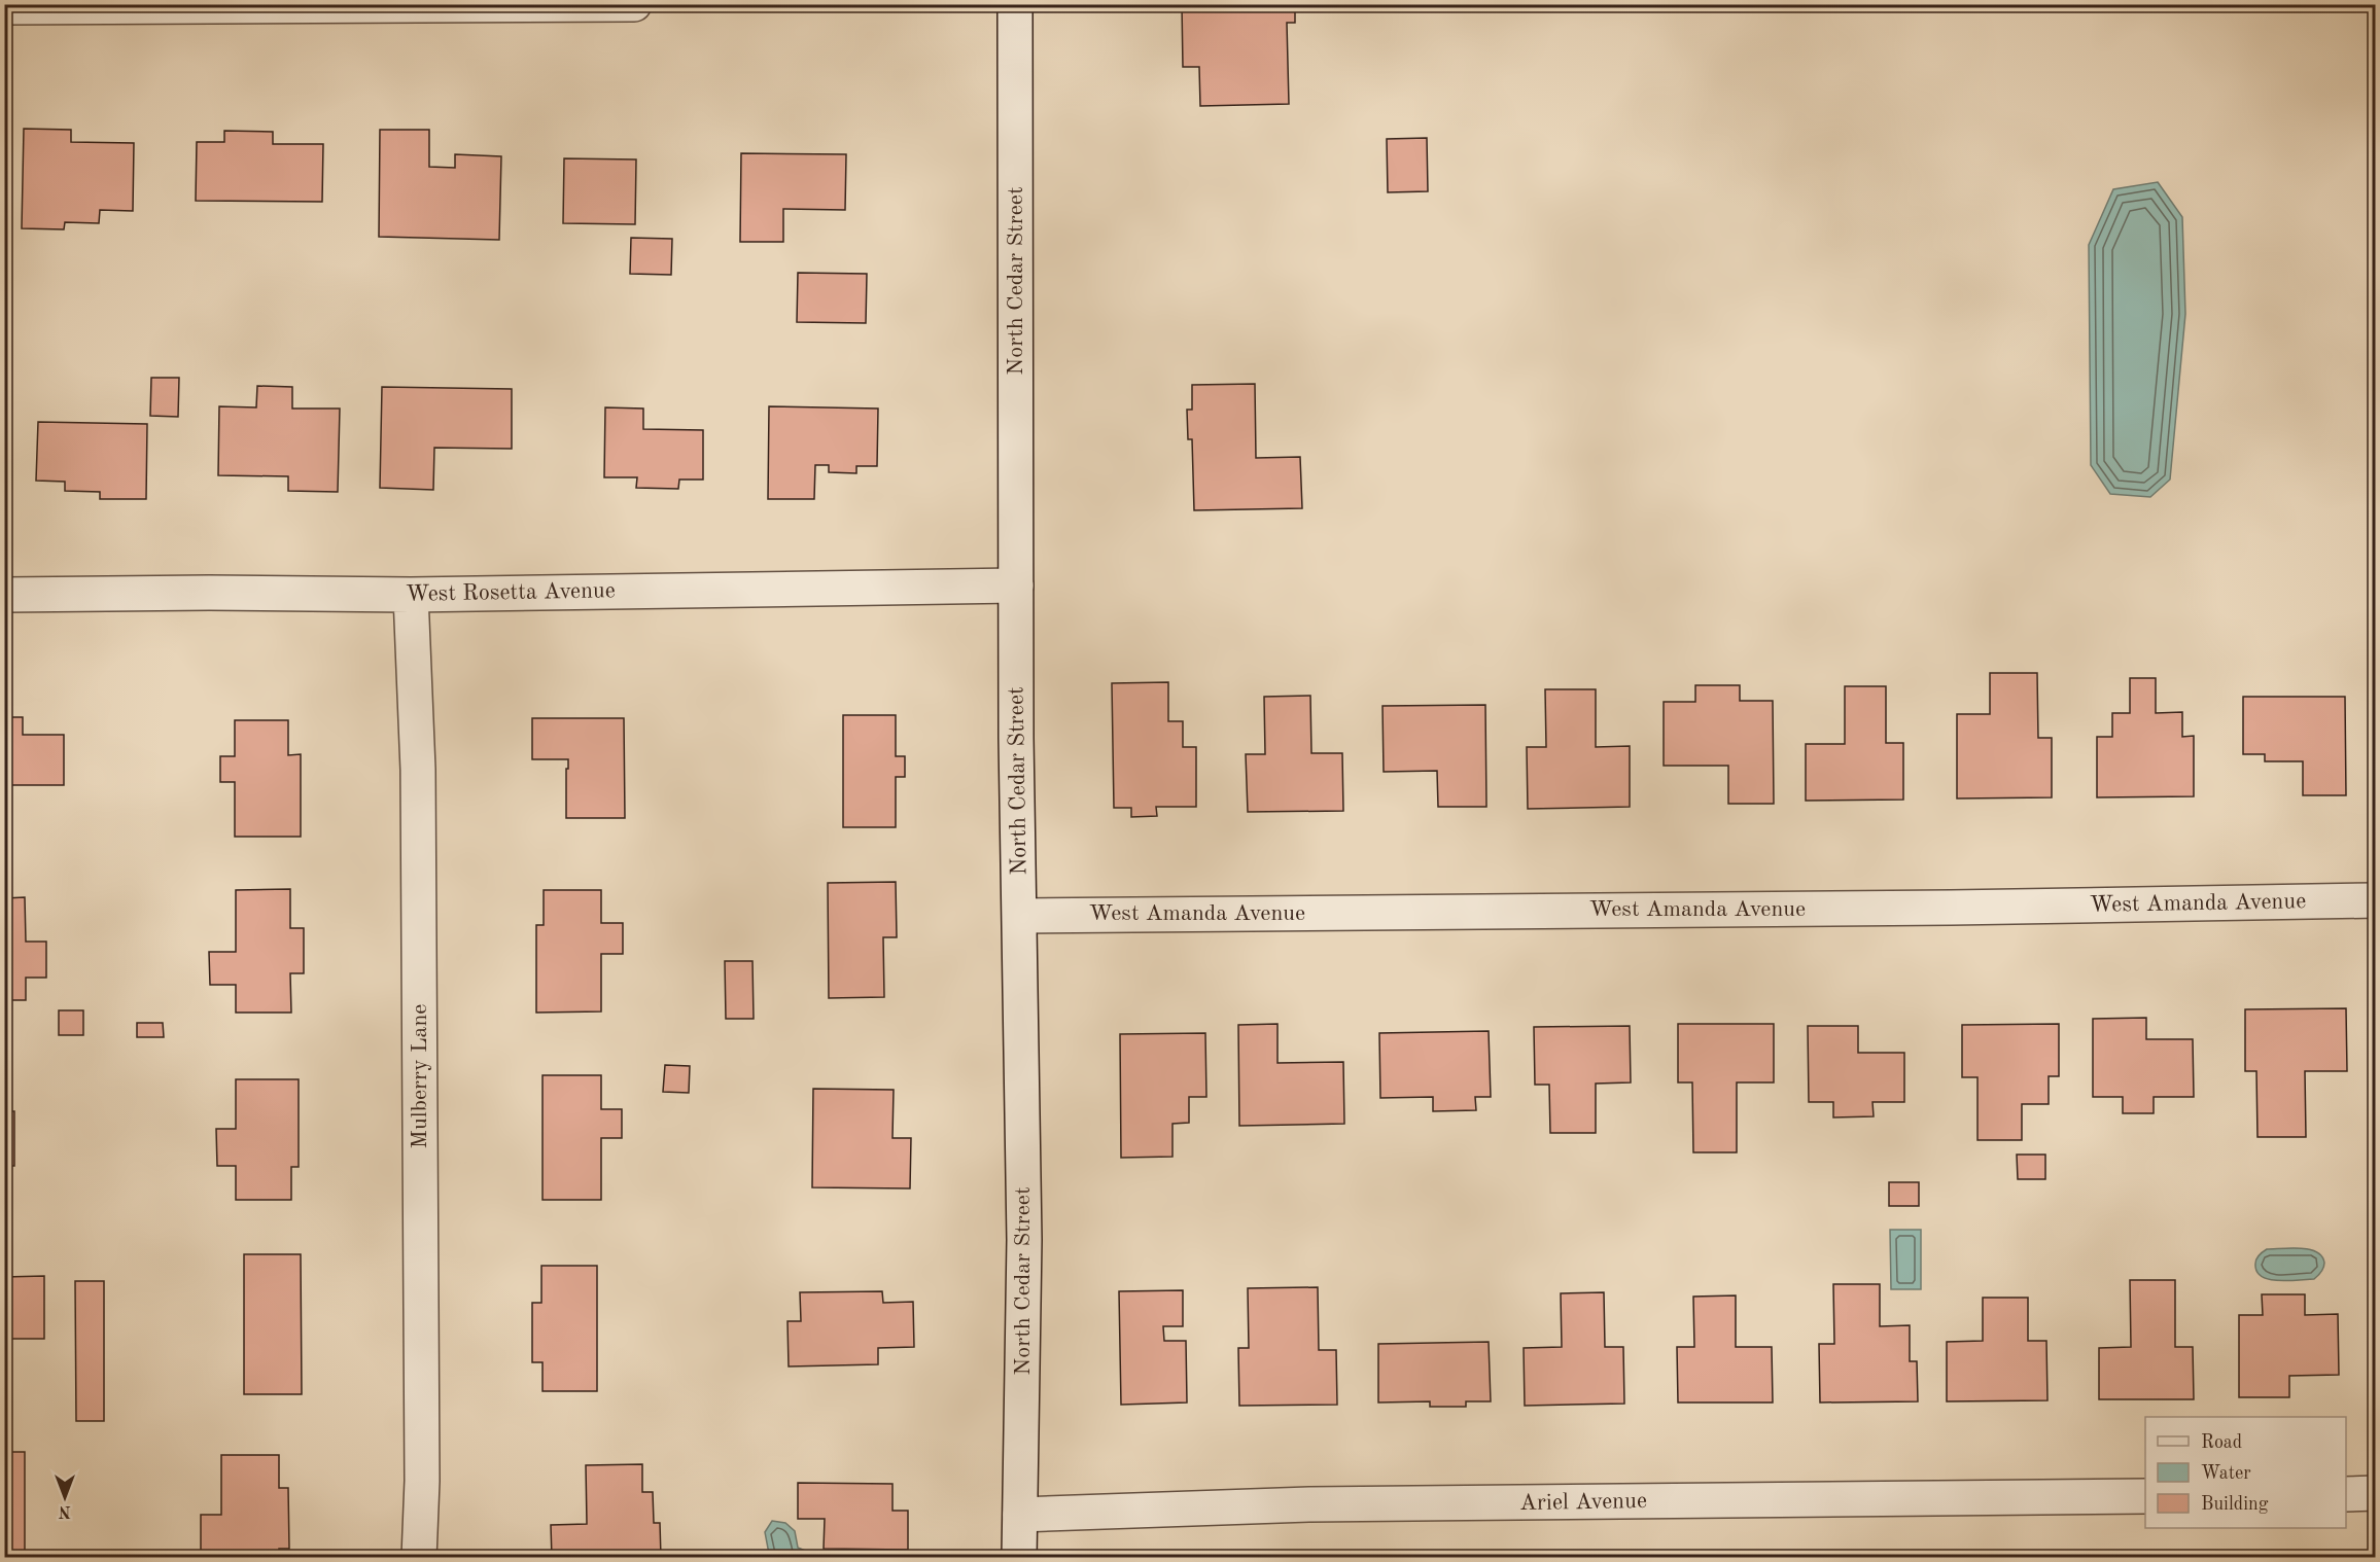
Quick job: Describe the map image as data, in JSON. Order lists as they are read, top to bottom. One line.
{"streets":{"street":["North Cedar Street","West Rosetta Avenue","West Amanda Avenue","Mulberry Lane","Ariel Avenue"]},"crossings":[["North Cedar Street","West Rosetta Avenue"],["North Cedar Street","West Amanda Avenue"],["North Cedar Street","Ariel Avenue"],["West Rosetta Avenue","Mulberry Lane"]],"legend":["Road","Water","Building"],"north":"bottom"}
